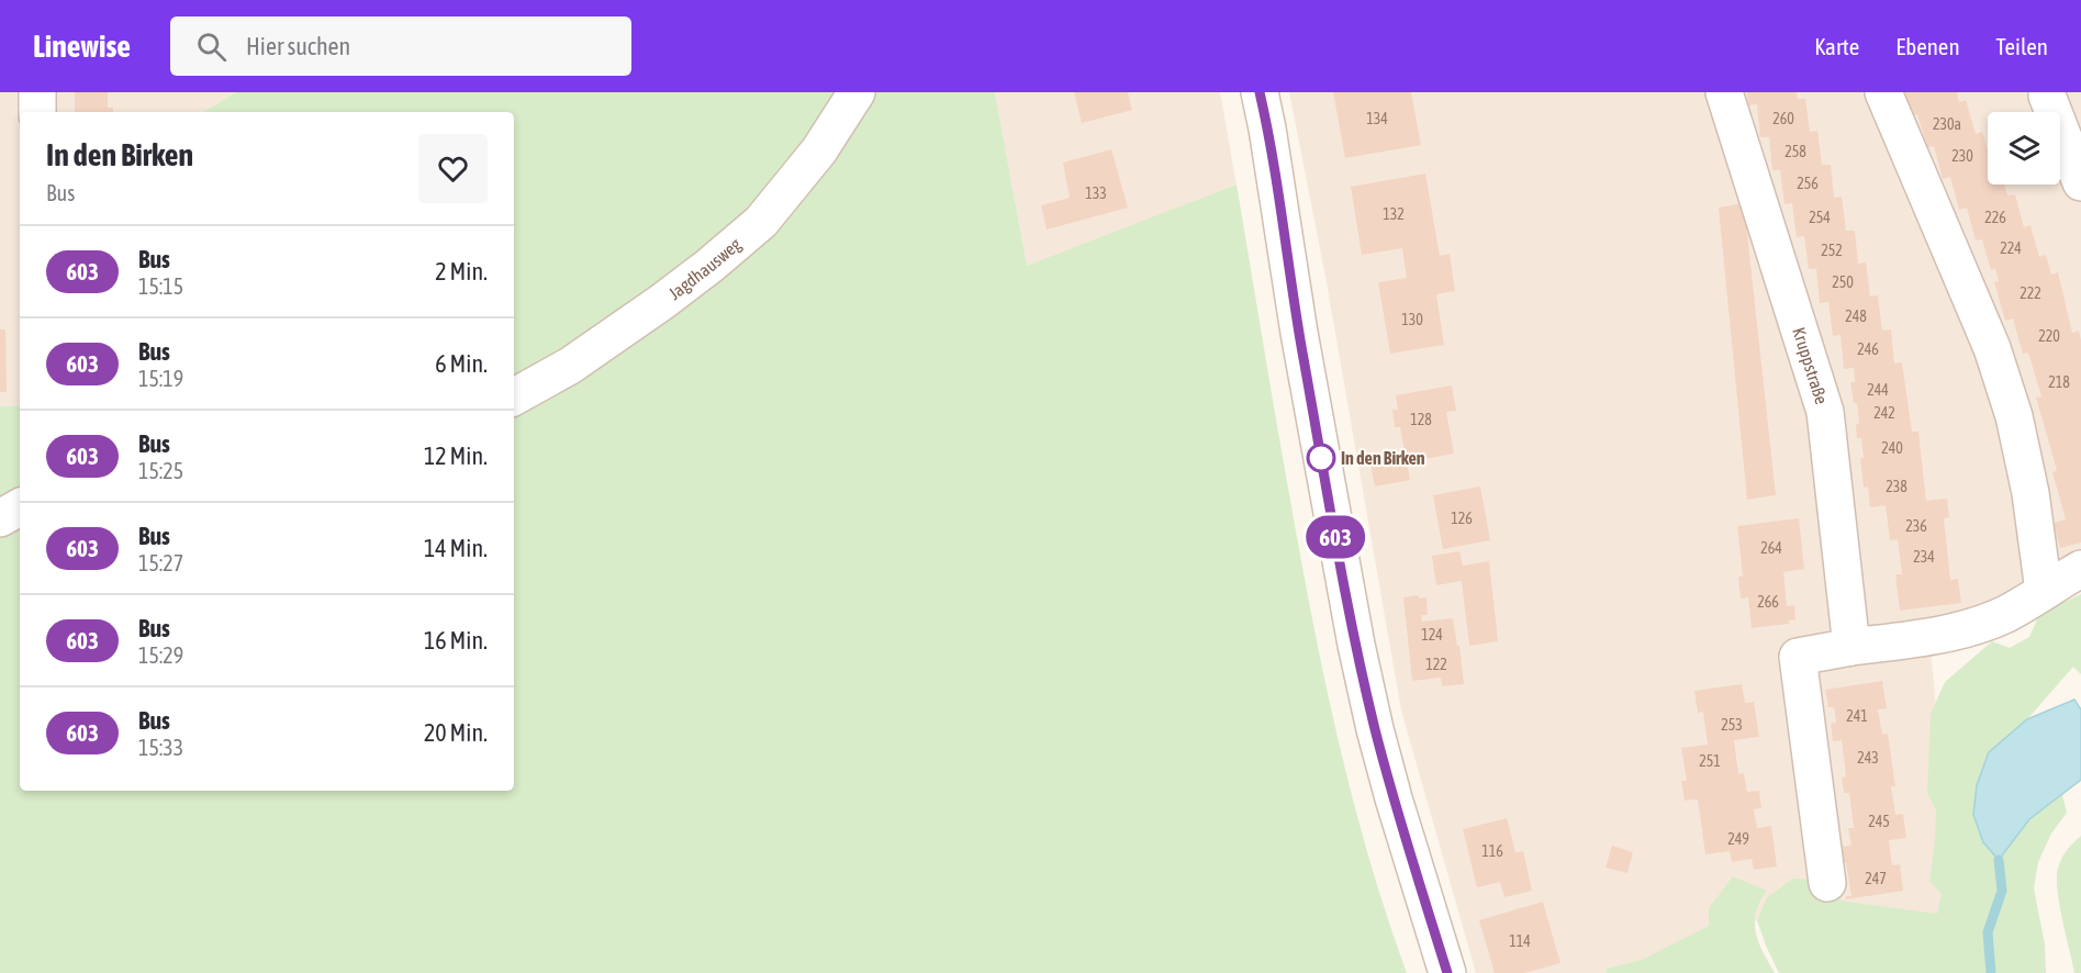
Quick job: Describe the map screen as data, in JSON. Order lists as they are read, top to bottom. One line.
{"streets":{"street":["Jagdhausweg","Kruppstraße"]},"places":["In den Birken"],"lines":["bus line 603"],"house_numbers":["134","260","230a","258","230","256","133","132","254","226","224","252","250","222","248","130","220","246","218","244","242","128","240","238","126","236","264","234","266","124","122","241","253","243","251","245","249","116","247","114"],"page":{"header":"Linewise","search":"Hier suchen","nav":["Karte","Ebenen","Teilen"],"on_map":"603","heading":["In den Birken","Bus"],"list":[{"mark":"603","name":"Bus","note":"15:15","value":"2 Min."},{"mark":"603","name":"Bus","note":"15:19","value":"6 Min."},{"mark":"603","name":"Bus","note":"15:25","value":"12 Min."},{"mark":"603","name":"Bus","note":"15:27","value":"14 Min."},{"mark":"603","name":"Bus","note":"15:29","value":"16 Min."},{"mark":"603","name":"Bus","note":"15:33","value":"20 Min."}]}}
